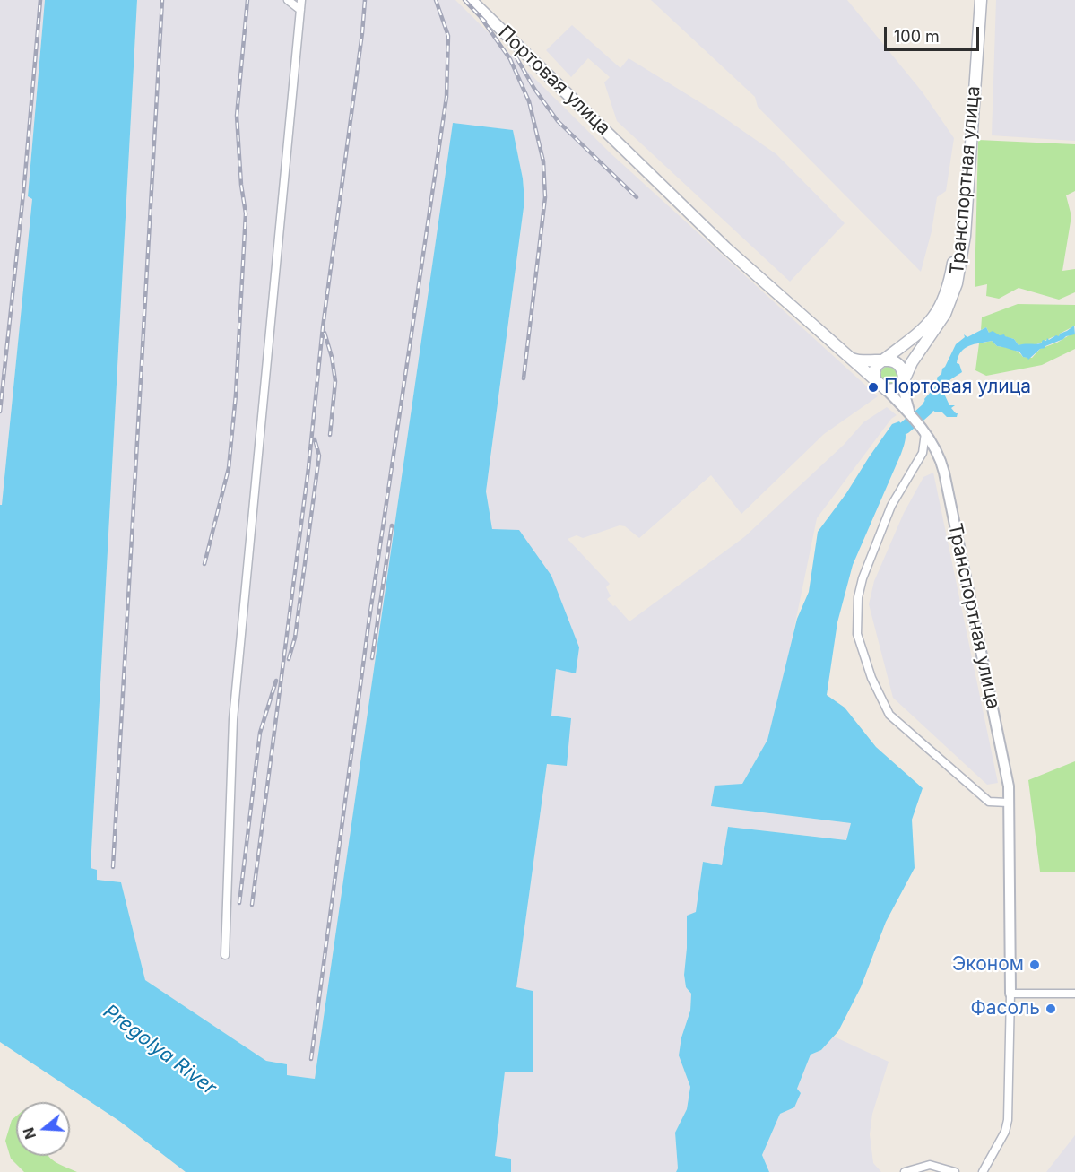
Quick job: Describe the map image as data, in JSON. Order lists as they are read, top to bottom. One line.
{"streets":{"main road":["Портовая улица","Транспортная улица"]},"crossings":[["Портовая улица","Транспортная улица"]],"water":["Pregolya River"],"places":["Портовая улица","Эконом","Фасоль"],"scale_bar":"100 m","north":"left"}
